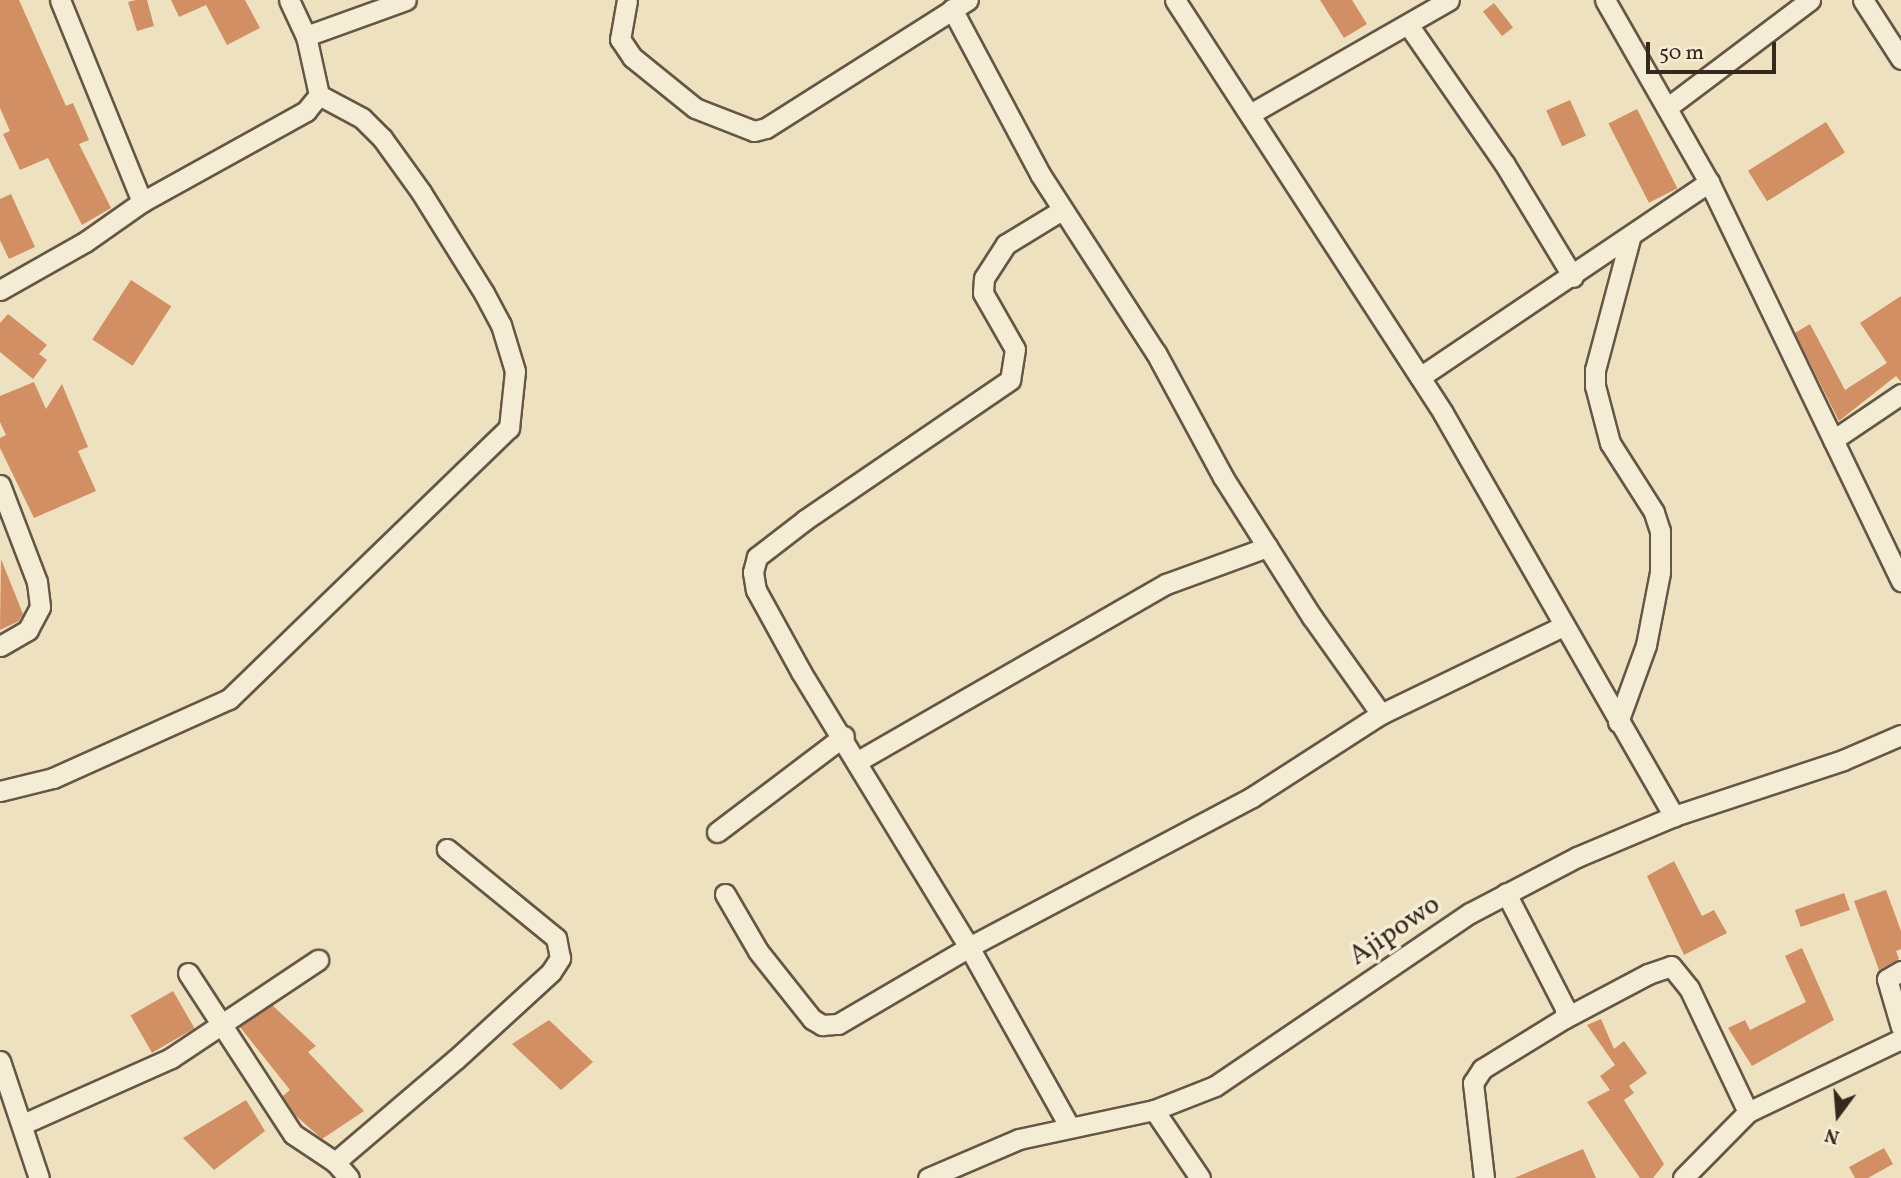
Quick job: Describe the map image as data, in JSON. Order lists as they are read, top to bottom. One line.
{"streets":{"street":["Ajipowo"]},"scale_bar":"50 m","north":"bottom"}
